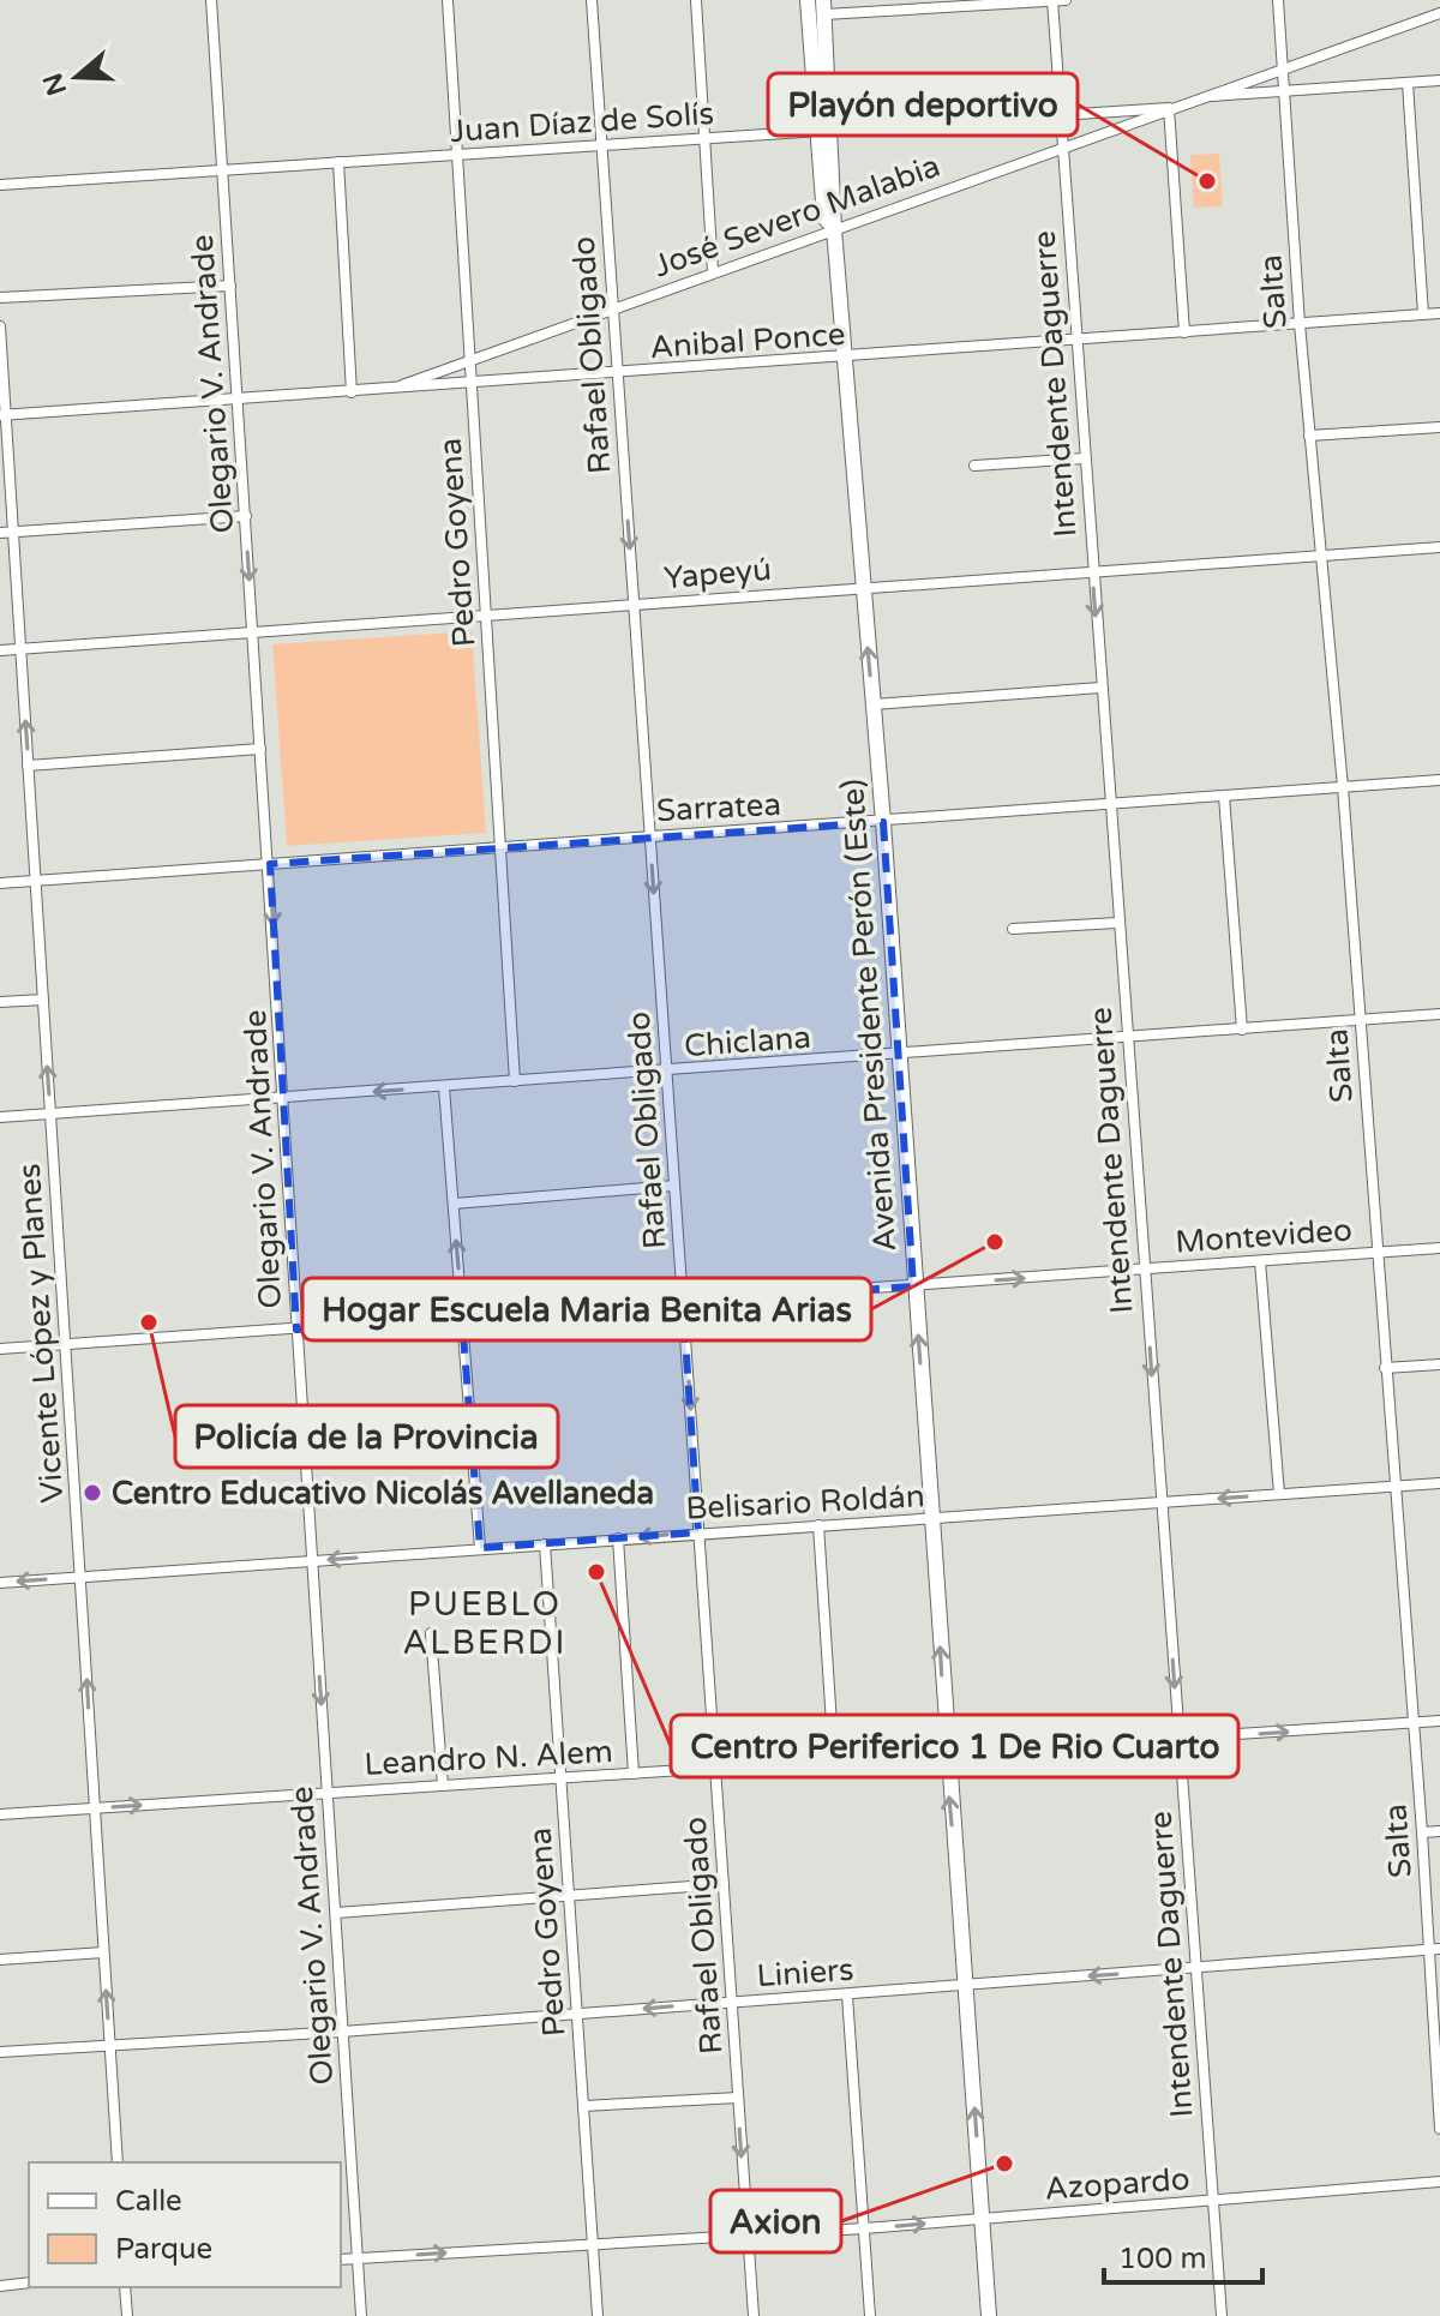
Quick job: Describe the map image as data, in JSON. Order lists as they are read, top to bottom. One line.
{"streets":{"main road":["Avenida Presidente Perón (Este)"],"street":["Juan Díaz de Solís","José Severo Malabia","Salta","Anibal Ponce","Rafael Obligado","Olegario V. Andrade","Intendente Daguerre","Pedro Goyena","Yapeyú","Sarratea","Chiclana","Montevideo","Vicente López y Planes","Belisario Roldán","Leandro N. Alem","Liniers","Azopardo"]},"crossings":[["Juan Díaz de Solís","José Severo Malabia"],["Juan Díaz de Solís","Rafael Obligado"],["Juan Díaz de Solís","Olegario V. Andrade"],["Juan Díaz de Solís","Intendente Daguerre"],["Juan Díaz de Solís","Pedro Goyena"],["Juan Díaz de Solís","Avenida Presidente Perón (Este)"],["José Severo Malabia","Salta"],["José Severo Malabia","Anibal Ponce"],["José Severo Malabia","Rafael Obligado"],["José Severo Malabia","Intendente Daguerre"],["José Severo Malabia","Pedro Goyena"],["José Severo Malabia","Avenida Presidente Perón (Este)"],["Salta","Anibal Ponce"],["Salta","Yapeyú"],["Salta","Sarratea"],["Salta","Chiclana"],["Salta","Montevideo"],["Salta","Belisario Roldán"],["Salta","Leandro N. Alem"],["Salta","Liniers"],["Anibal Ponce","Rafael Obligado"],["Anibal Ponce","Olegario V. Andrade"],["Anibal Ponce","Intendente Daguerre"],["Anibal Ponce","Pedro Goyena"],["Anibal Ponce","Avenida Presidente Perón (Este)"],["Anibal Ponce","Vicente López y Planes"],["Rafael Obligado","Yapeyú"],["Rafael Obligado","Sarratea"],["Rafael Obligado","Chiclana"],["Rafael Obligado","Montevideo"],["Rafael Obligado","Belisario Roldán"],["Rafael Obligado","Leandro N. Alem"],["Rafael Obligado","Liniers"],["Rafael Obligado","Azopardo"],["Olegario V. Andrade","Yapeyú"],["Olegario V. Andrade","Sarratea"],["Olegario V. Andrade","Chiclana"],["Olegario V. Andrade","Montevideo"],["Olegario V. Andrade","Belisario Roldán"],["Olegario V. Andrade","Leandro N. Alem"],["Olegario V. Andrade","Liniers"],["Olegario V. Andrade","Azopardo"],["Intendente Daguerre","Yapeyú"],["Intendente Daguerre","Sarratea"],["Intendente Daguerre","Chiclana"],["Intendente Daguerre","Montevideo"],["Intendente Daguerre","Belisario Roldán"],["Intendente Daguerre","Leandro N. Alem"],["Intendente Daguerre","Liniers"],["Intendente Daguerre","Azopardo"],["Pedro Goyena","Yapeyú"],["Pedro Goyena","Sarratea"],["Pedro Goyena","Chiclana"],["Pedro Goyena","Belisario Roldán"],["Pedro Goyena","Leandro N. Alem"],["Pedro Goyena","Liniers"],["Pedro Goyena","Azopardo"],["Yapeyú","Avenida Presidente Perón (Este)"],["Yapeyú","Vicente López y Planes"],["Sarratea","Avenida Presidente Perón (Este)"],["Sarratea","Vicente López y Planes"],["Avenida Presidente Perón (Este)","Chiclana"],["Avenida Presidente Perón (Este)","Montevideo"],["Avenida Presidente Perón (Este)","Belisario Roldán"],["Avenida Presidente Perón (Este)","Leandro N. Alem"],["Avenida Presidente Perón (Este)","Liniers"],["Avenida Presidente Perón (Este)","Azopardo"],["Chiclana","Vicente López y Planes"],["Montevideo","Vicente López y Planes"],["Vicente López y Planes","Belisario Roldán"],["Vicente López y Planes","Leandro N. Alem"],["Vicente López y Planes","Liniers"]],"one_way":["Rafael Obligado","Avenida Presidente Perón (Este)"],"districts":["PUEBLO ALBERDI"],"places":["Playón deportivo","Hogar Escuela Maria Benita Arias","Policía de la Provincia","Centro Educativo Nicolás Avellaneda","Centro Periferico 1 De Rio Cuarto","Axion"],"legend":["Calle","Parque"],"scale_bar":"100 m","north":"left"}
